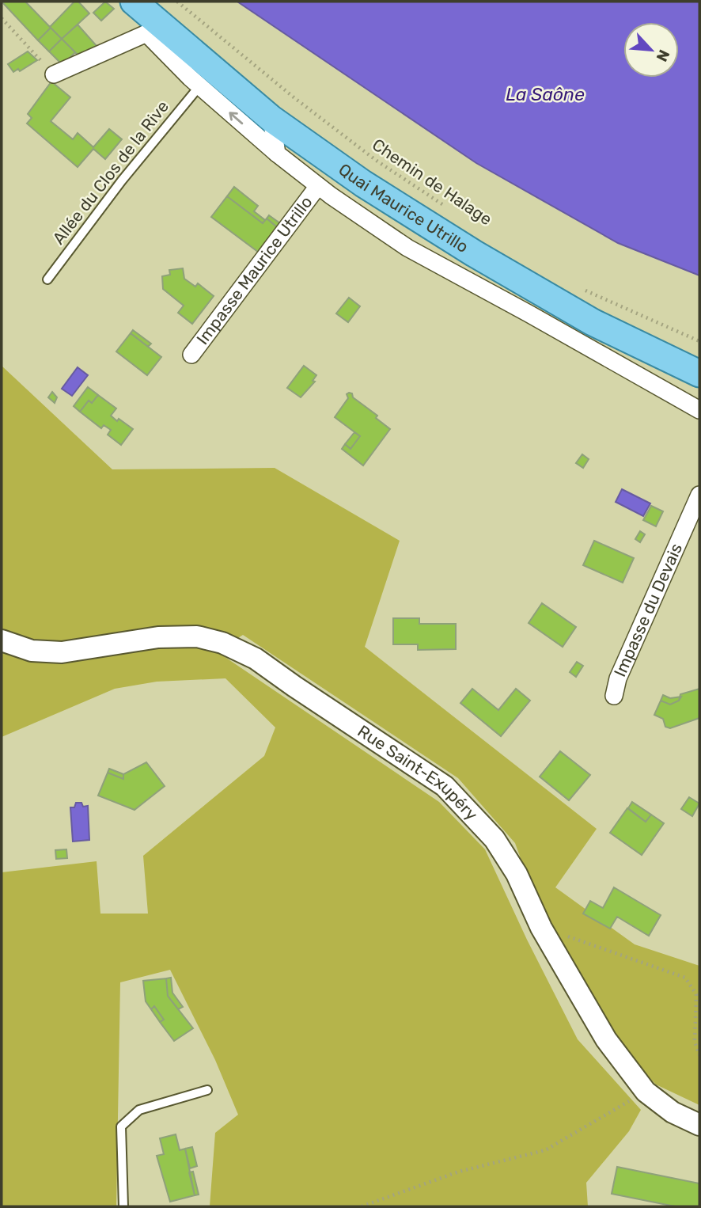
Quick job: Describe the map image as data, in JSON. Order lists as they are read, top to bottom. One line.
{"streets":{"main road":["Quai Maurice Utrillo"],"street":["Impasse Maurice Utrillo","Impasse du Devais","Rue Saint-Exupéry"],"lane":["Allée du Clos de la Rive"],"path":["Chemin de Halage"]},"water":["La Saône"],"north":"bottom right"}
